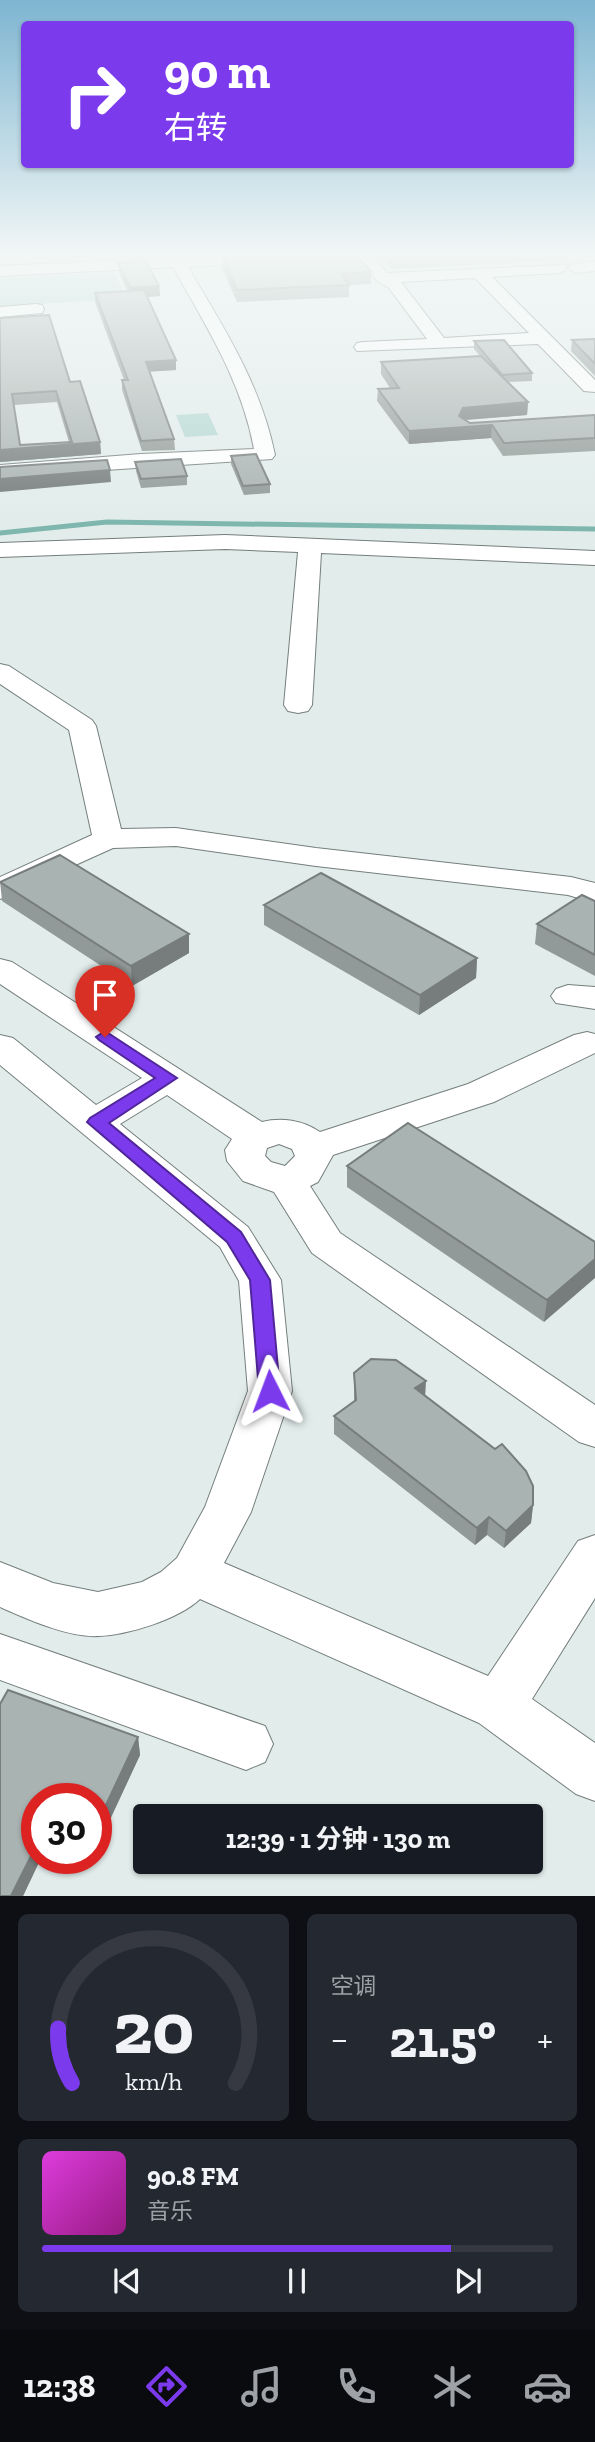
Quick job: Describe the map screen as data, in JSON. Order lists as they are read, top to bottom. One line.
{"page":{"turn":["90 m","右转"],"limit":"30","trip":"12:39 · 1 分钟 · 130 m","tile":"空调","heat":["−","21.5°","+"],"song":["90.8 FM","音乐"],"tabs":"12:38","gauge":["20","km/h"]}}
